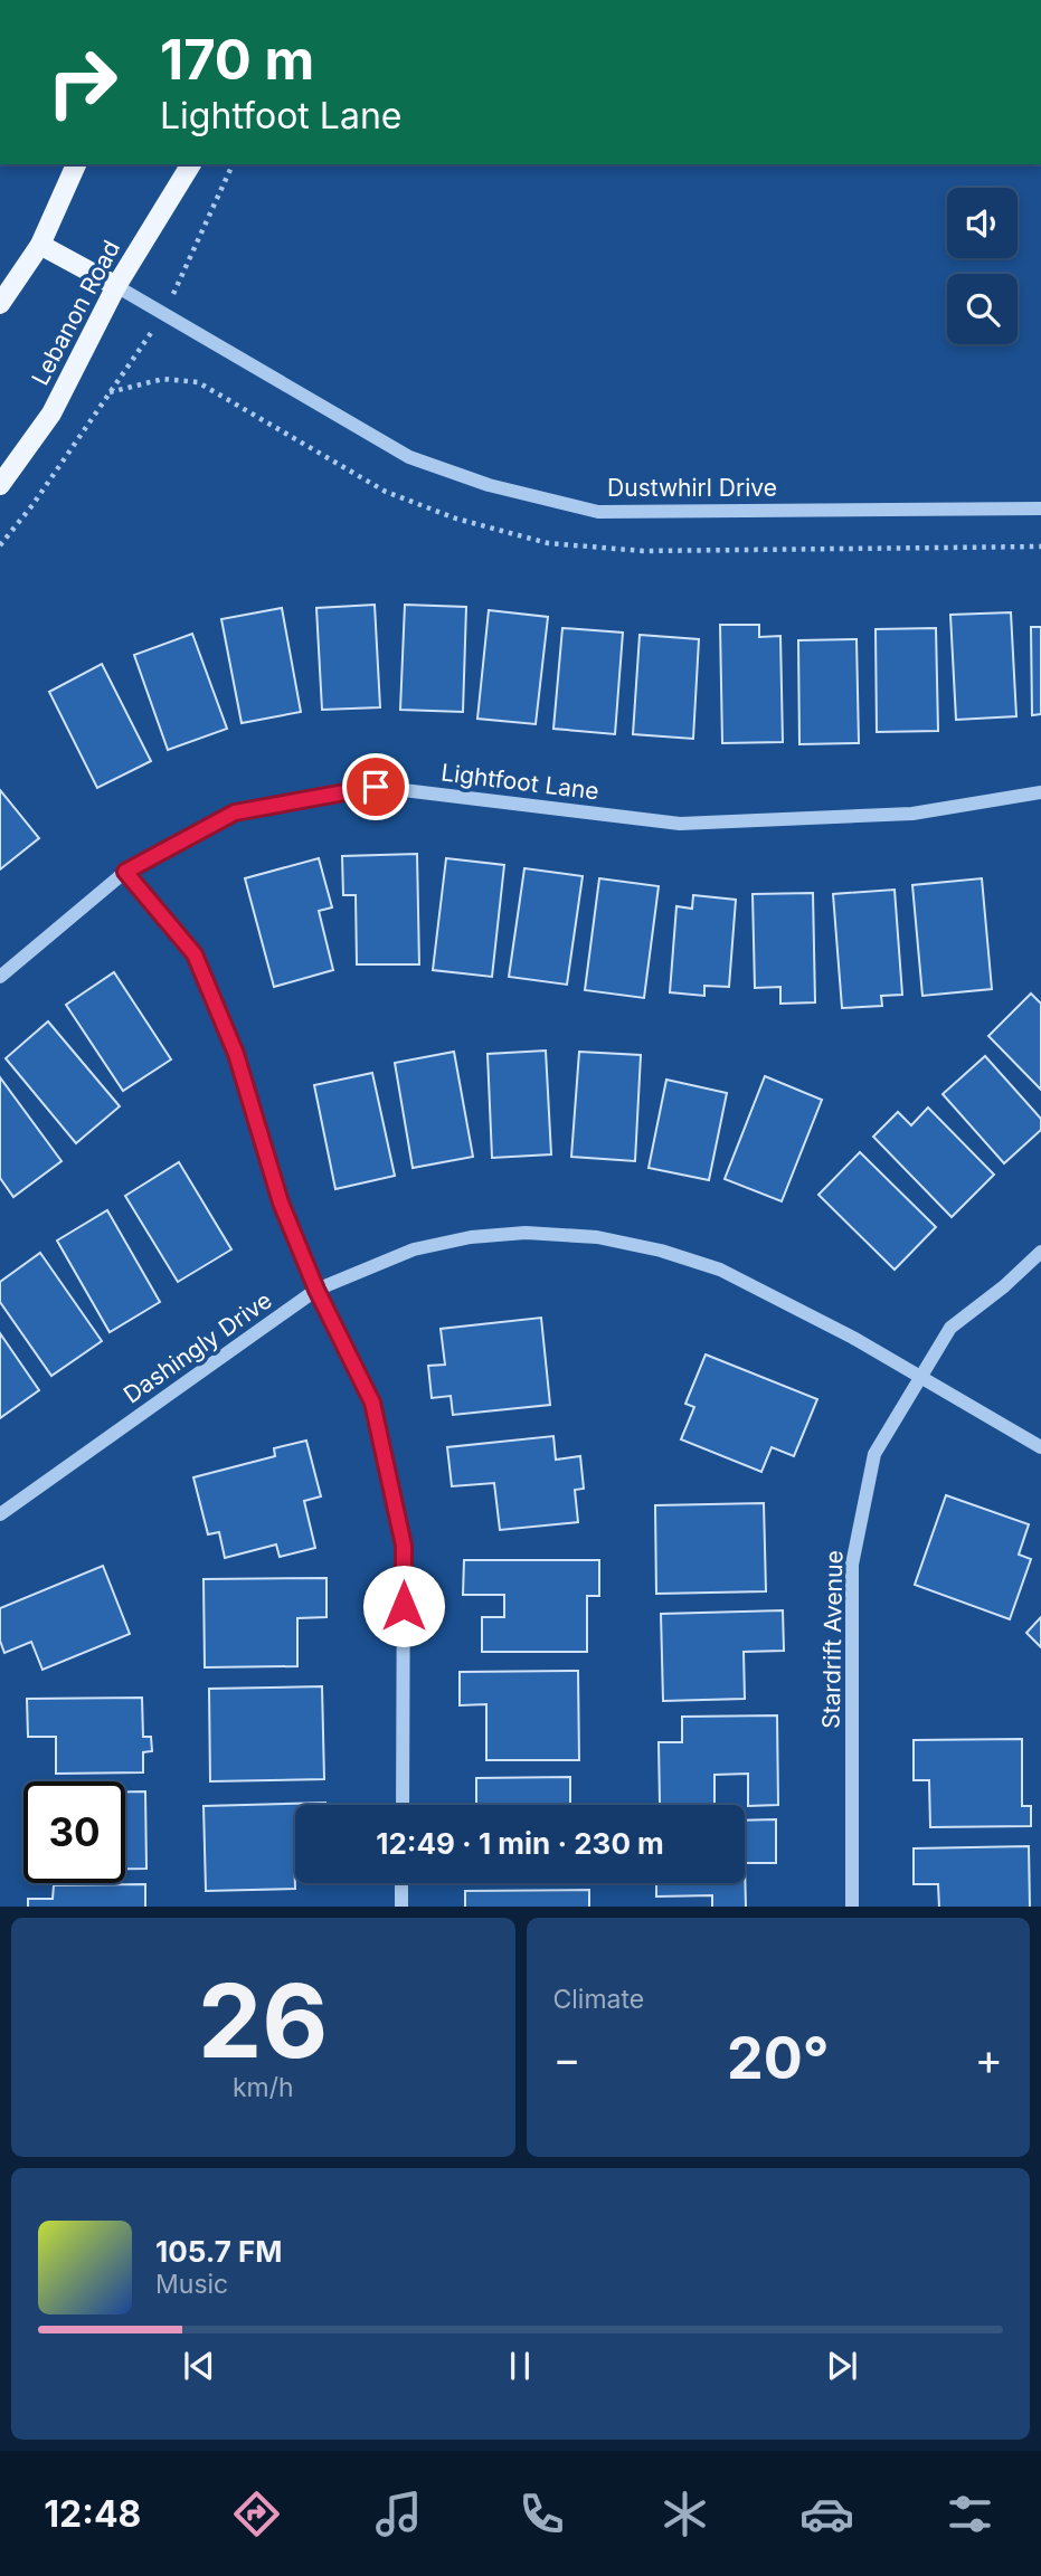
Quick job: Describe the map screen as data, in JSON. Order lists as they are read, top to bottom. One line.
{"streets":{"main road":["Lebanon Road"],"street":["Dustwhirl Drive","Lightfoot Lane","Dashingly Drive","Stardrift Avenue"]},"crossings":[["Lebanon Road","Dustwhirl Drive"],["Dashingly Drive","Stardrift Avenue"]],"page":{"turn":["170 m","Lightfoot Lane"],"limit":"30","trip":"12:49 · 1 min · 230 m","tile":[["26","km/h"],"Climate"],"heat":["−","20°","+"],"song":["105.7 FM","Music"],"tabs":"12:48"}}
